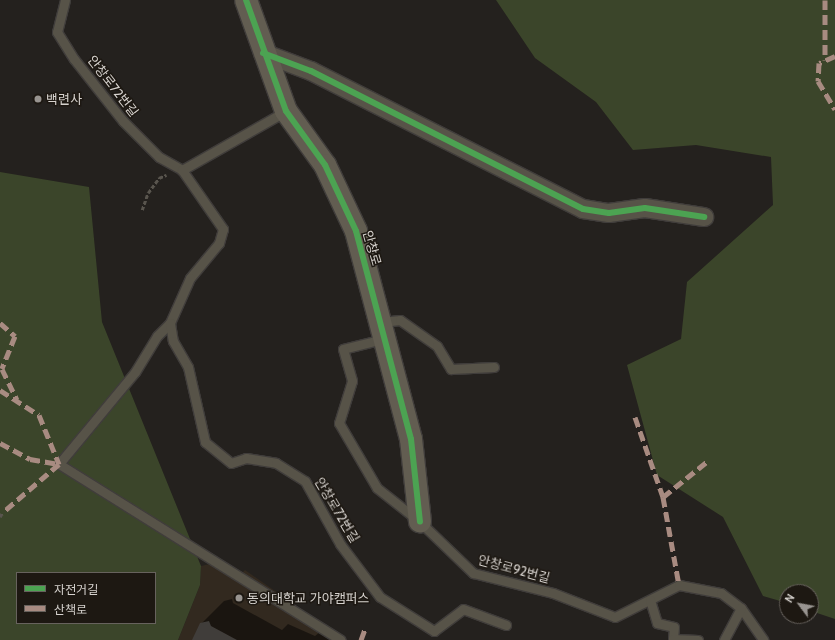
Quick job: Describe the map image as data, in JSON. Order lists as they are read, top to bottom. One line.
{"streets":{"street":["안창로"],"lane":["안창로72번길","안창로92번길"]},"crossings":[["안창로","안창로92번길"]],"places":["백련사","동의대학교 가야캠퍼스"],"legend":["자전거길","산책로"],"north":"top left"}
